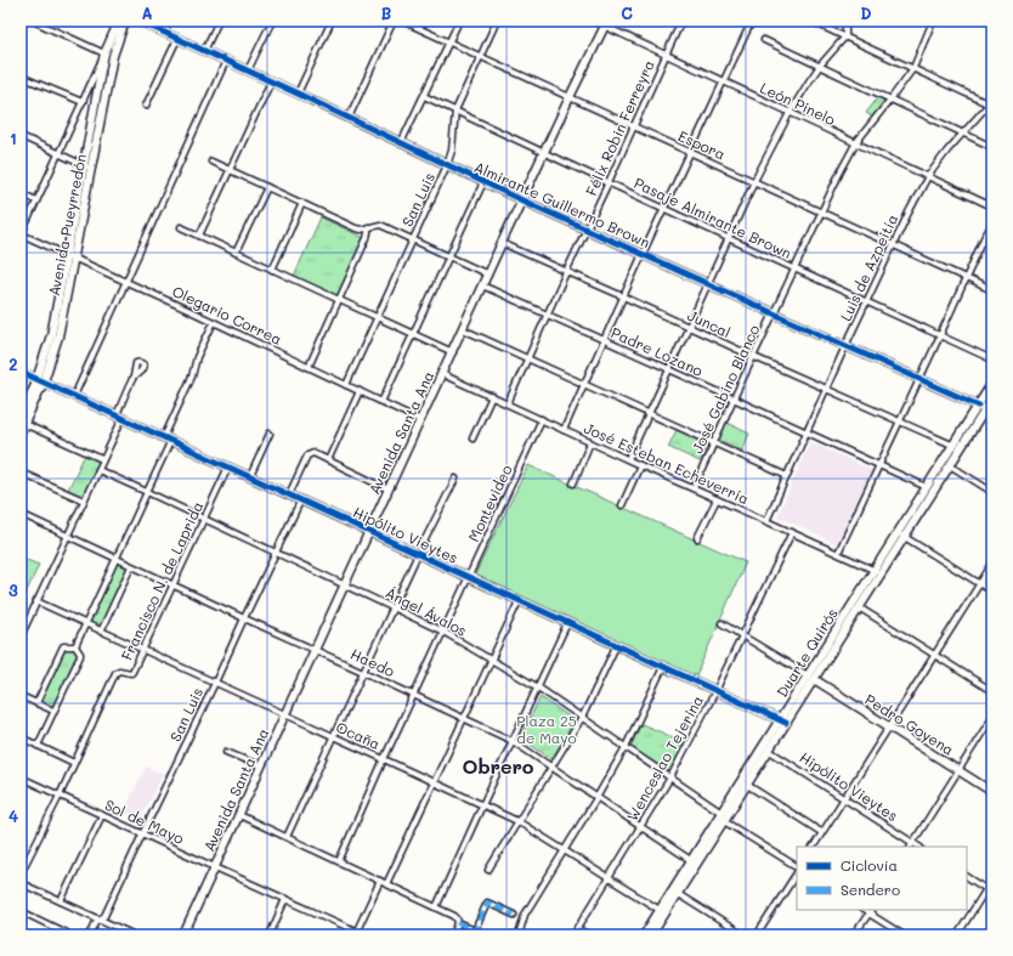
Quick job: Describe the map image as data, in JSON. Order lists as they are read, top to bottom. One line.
{"streets":{"main road":["Almirante Guillermo Brown","Avenida Pueyrredón","Avenida Santa Ana","Hipólito Vieytes","Duarte Quirós","Pedro Goyena"],"street":["León Pinelo","Félix Robin Ferreyra","Espora","San Luis","Pasaje Almirante Brown","Luis de Azpeitía","Olegario Correa","Juncal","Padre Lozano","José Gabino Blanco","José Esteban Echeverría","Montevideo","Francisco N. de Laprida","Ángel Ávalos","Haedo","Ocaña","Wenceslao Tejerina","Sol de Mayo"]},"crossings":[["León Pinelo","Félix Robin Ferreyra"],["León Pinelo","Luis de Azpeitía"],["León Pinelo","José Gabino Blanco"],["León Pinelo","Avenida Santa Ana"],["Félix Robin Ferreyra","Espora"],["Félix Robin Ferreyra","Almirante Guillermo Brown"],["Félix Robin Ferreyra","Pasaje Almirante Brown"],["Félix Robin Ferreyra","Juncal"],["Félix Robin Ferreyra","Padre Lozano"],["Félix Robin Ferreyra","José Esteban Echeverría"],["Espora","San Luis"],["Espora","Luis de Azpeitía"],["Espora","José Gabino Blanco"],["Espora","Avenida Santa Ana"],["San Luis","Almirante Guillermo Brown"],["San Luis","Pasaje Almirante Brown"],["San Luis","Olegario Correa"],["San Luis","Hipólito Vieytes"],["San Luis","Ángel Ávalos"],["San Luis","Haedo"],["San Luis","Ocaña"],["San Luis","Sol de Mayo"],["Almirante Guillermo Brown","Luis de Azpeitía"],["Almirante Guillermo Brown","José Gabino Blanco"],["Almirante Guillermo Brown","Avenida Santa Ana"],["Almirante Guillermo Brown","Duarte Quirós"],["Pasaje Almirante Brown","Luis de Azpeitía"],["Pasaje Almirante Brown","José Gabino Blanco"],["Pasaje Almirante Brown","Avenida Santa Ana"],["Avenida Pueyrredón","Olegario Correa"],["Avenida Pueyrredón","Hipólito Vieytes"],["Luis de Azpeitía","Juncal"],["Luis de Azpeitía","Padre Lozano"],["Luis de Azpeitía","José Esteban Echeverría"],["Olegario Correa","Avenida Santa Ana"],["Juncal","José Gabino Blanco"],["Juncal","Avenida Santa Ana"],["Juncal","Duarte Quirós"],["Padre Lozano","José Gabino Blanco"],["Padre Lozano","Avenida Santa Ana"],["Padre Lozano","Duarte Quirós"],["José Gabino Blanco","José Esteban Echeverría"],["Avenida Santa Ana","José Esteban Echeverría"],["Avenida Santa Ana","Hipólito Vieytes"],["Avenida Santa Ana","Ángel Ávalos"],["Avenida Santa Ana","Haedo"],["Avenida Santa Ana","Ocaña"],["Avenida Santa Ana","Sol de Mayo"],["José Esteban Echeverría","Montevideo"],["José Esteban Echeverría","Duarte Quirós"],["José Esteban Echeverría","Wenceslao Tejerina"],["Montevideo","Hipólito Vieytes"],["Montevideo","Ángel Ávalos"],["Montevideo","Haedo"],["Montevideo","Ocaña"],["Hipólito Vieytes","Francisco N. de Laprida"],["Hipólito Vieytes","Duarte Quirós"],["Hipólito Vieytes","Wenceslao Tejerina"],["Francisco N. de Laprida","Ángel Ávalos"],["Francisco N. de Laprida","Haedo"],["Francisco N. de Laprida","Ocaña"],["Francisco N. de Laprida","Sol de Mayo"],["Ángel Ávalos","Duarte Quirós"],["Ángel Ávalos","Wenceslao Tejerina"],["Duarte Quirós","Haedo"],["Duarte Quirós","Pedro Goyena"],["Duarte Quirós","Ocaña"],["Haedo","Wenceslao Tejerina"],["Pedro Goyena","Wenceslao Tejerina"],["Ocaña","Wenceslao Tejerina"]],"districts":["Obrero"],"parks":["Plaza 25 de Mayo"],"legend":["Ciclovía","Sendero"],"grid":{"columns":["A","B","C","D"],"rows":["1","2","3","4"]}}
